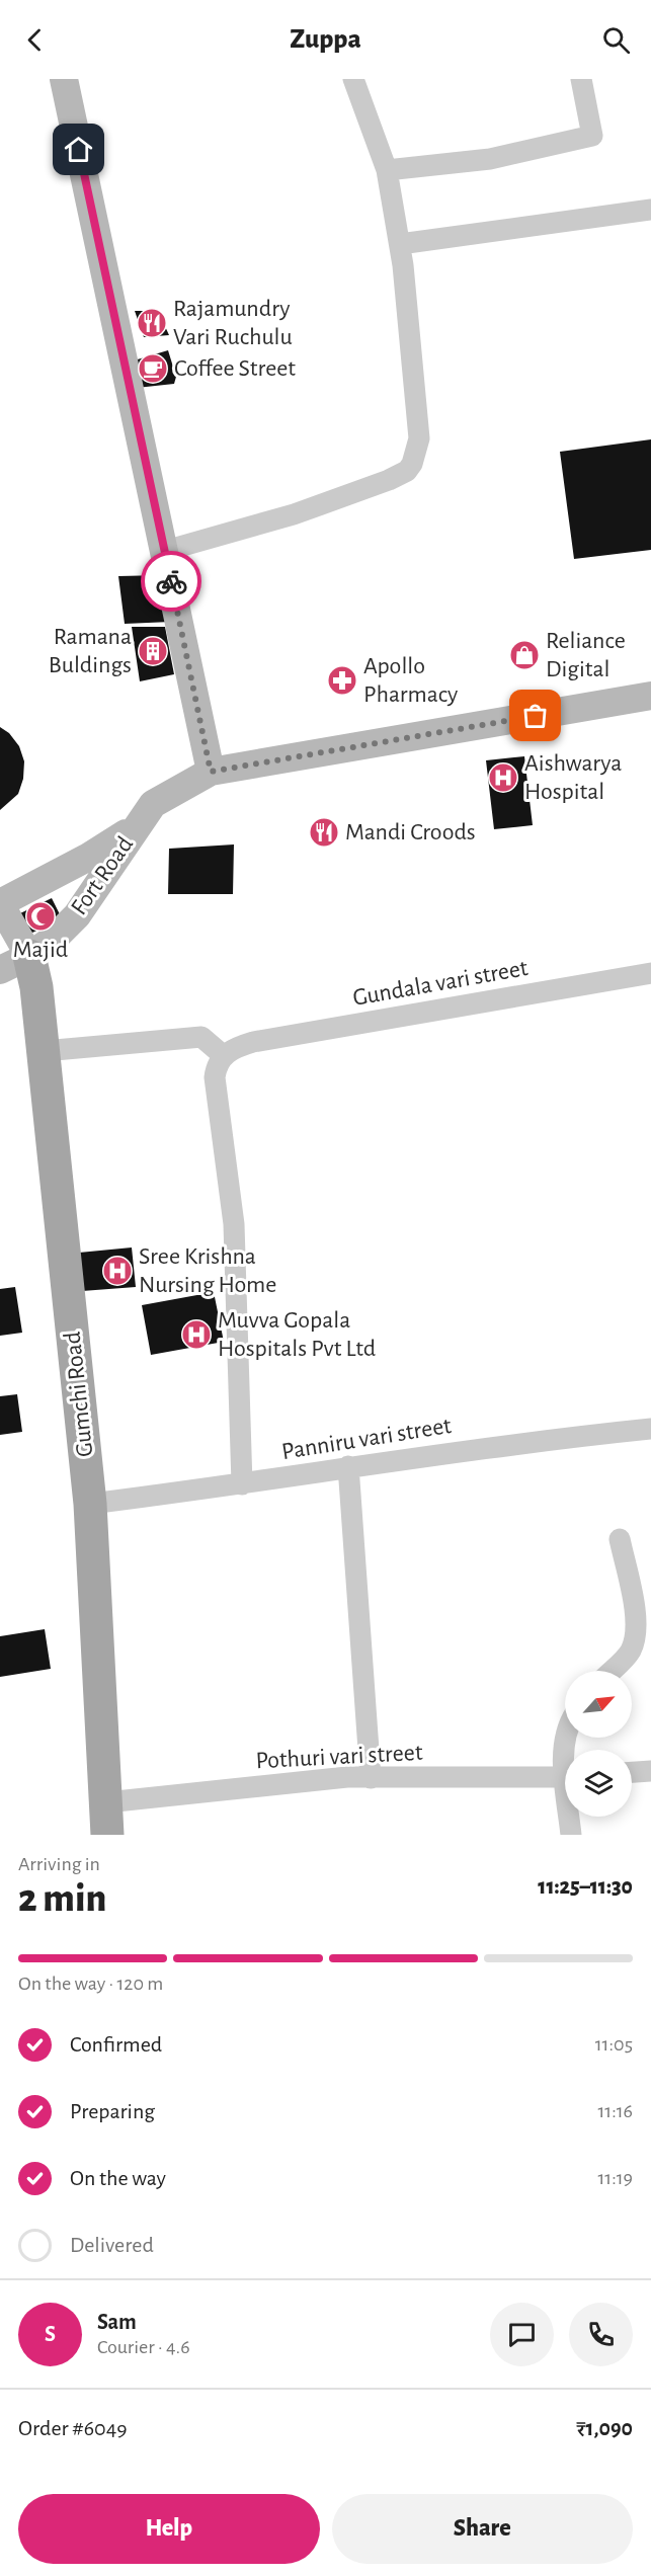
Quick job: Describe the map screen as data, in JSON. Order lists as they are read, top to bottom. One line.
{"streets":{"main road":["Gumchi Road"],"street":["Fort Road","Gundala vari street","Panniru vari street","Pothuri vari street"]},"crossings":[["Fort Road","Gumchi Road"],["Gumchi Road","Panniru vari street"],["Gumchi Road","Pothuri vari street"]],"places":{"restaurant":["Rajamundry Vari Ruchulu","Mandi Croods"],"cafe":["Coffee Street"],"building":["Ramana Buldings"],"shop":["Reliance Digital"],"pharmacy":["Apollo Pharmacy"],"hospital":["Aishwarya Hospital","Sree Krishna Nursing Home","Muvva Gopala Hospitals Pvt Ltd"],"mosque":["Majid"]},"north":"top right","page":{"header":"Zuppa","heading":["2 min","Arriving in","11:25–11:30"],"panel":["Sam","Courier · 4.6","Order #6049","₹1,090"],"bar":"On the way · 120 m","list":[["Confirmed","11:05"],["Preparing","11:16"],["On the way","11:19"],"Delivered"],"round":"S","buttons":["Help","Share"]}}
